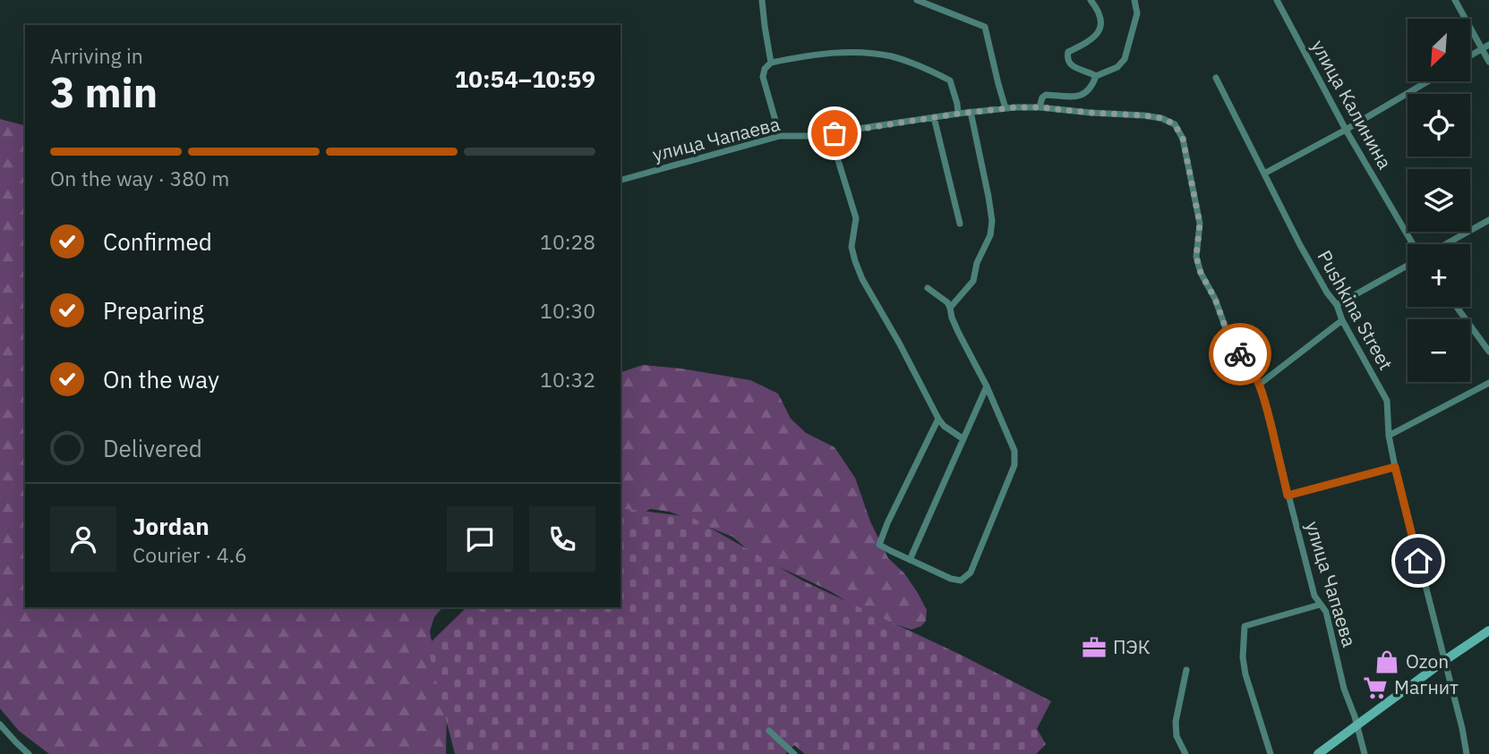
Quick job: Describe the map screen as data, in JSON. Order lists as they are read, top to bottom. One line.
{"streets":{"street":["улица Калинина","улица Чапаева","Pushkina Street"]},"places":{"office":["ПЭК"],"shop":["Ozon"],"supermarket":["Магнит"]},"north":"bottom left","page":{"map_buttons":["+","−"],"heading":["3 min","Arriving in","10:54–10:59"],"panel":["Jordan","Courier · 4.6"],"bar":"On the way · 380 m","list":[["Confirmed","10:28"],["Preparing","10:30"],["On the way","10:32"],"Delivered"]}}
